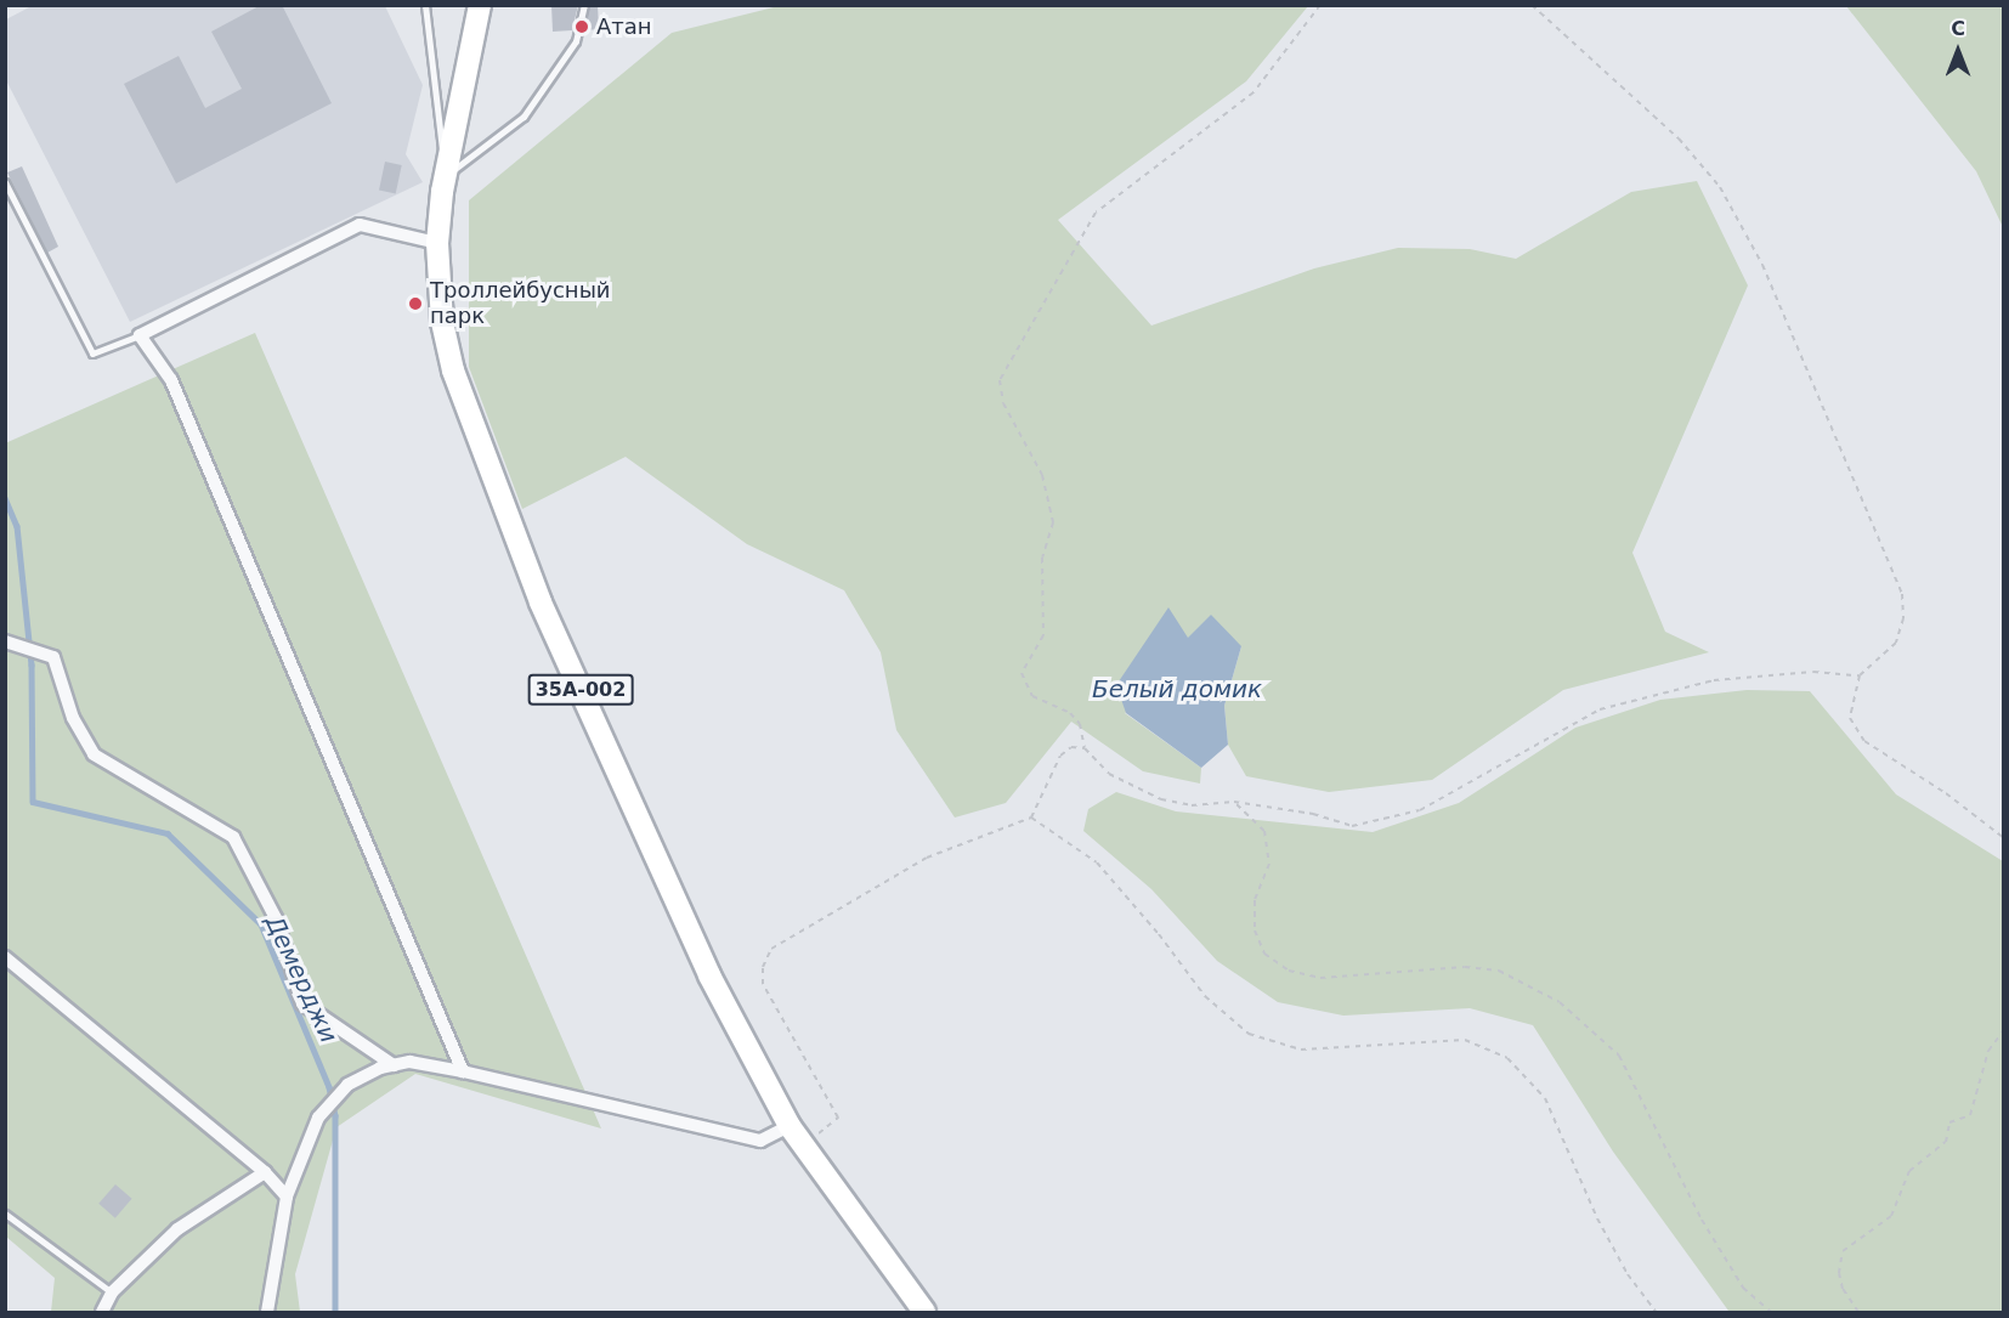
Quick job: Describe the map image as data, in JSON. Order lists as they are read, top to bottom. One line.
{"streets":{"highway":["35А-002"]},"water":["Белый домик","Демерджи"],"places":["Атан","Троллейбусный парк"],"north":"top"}
